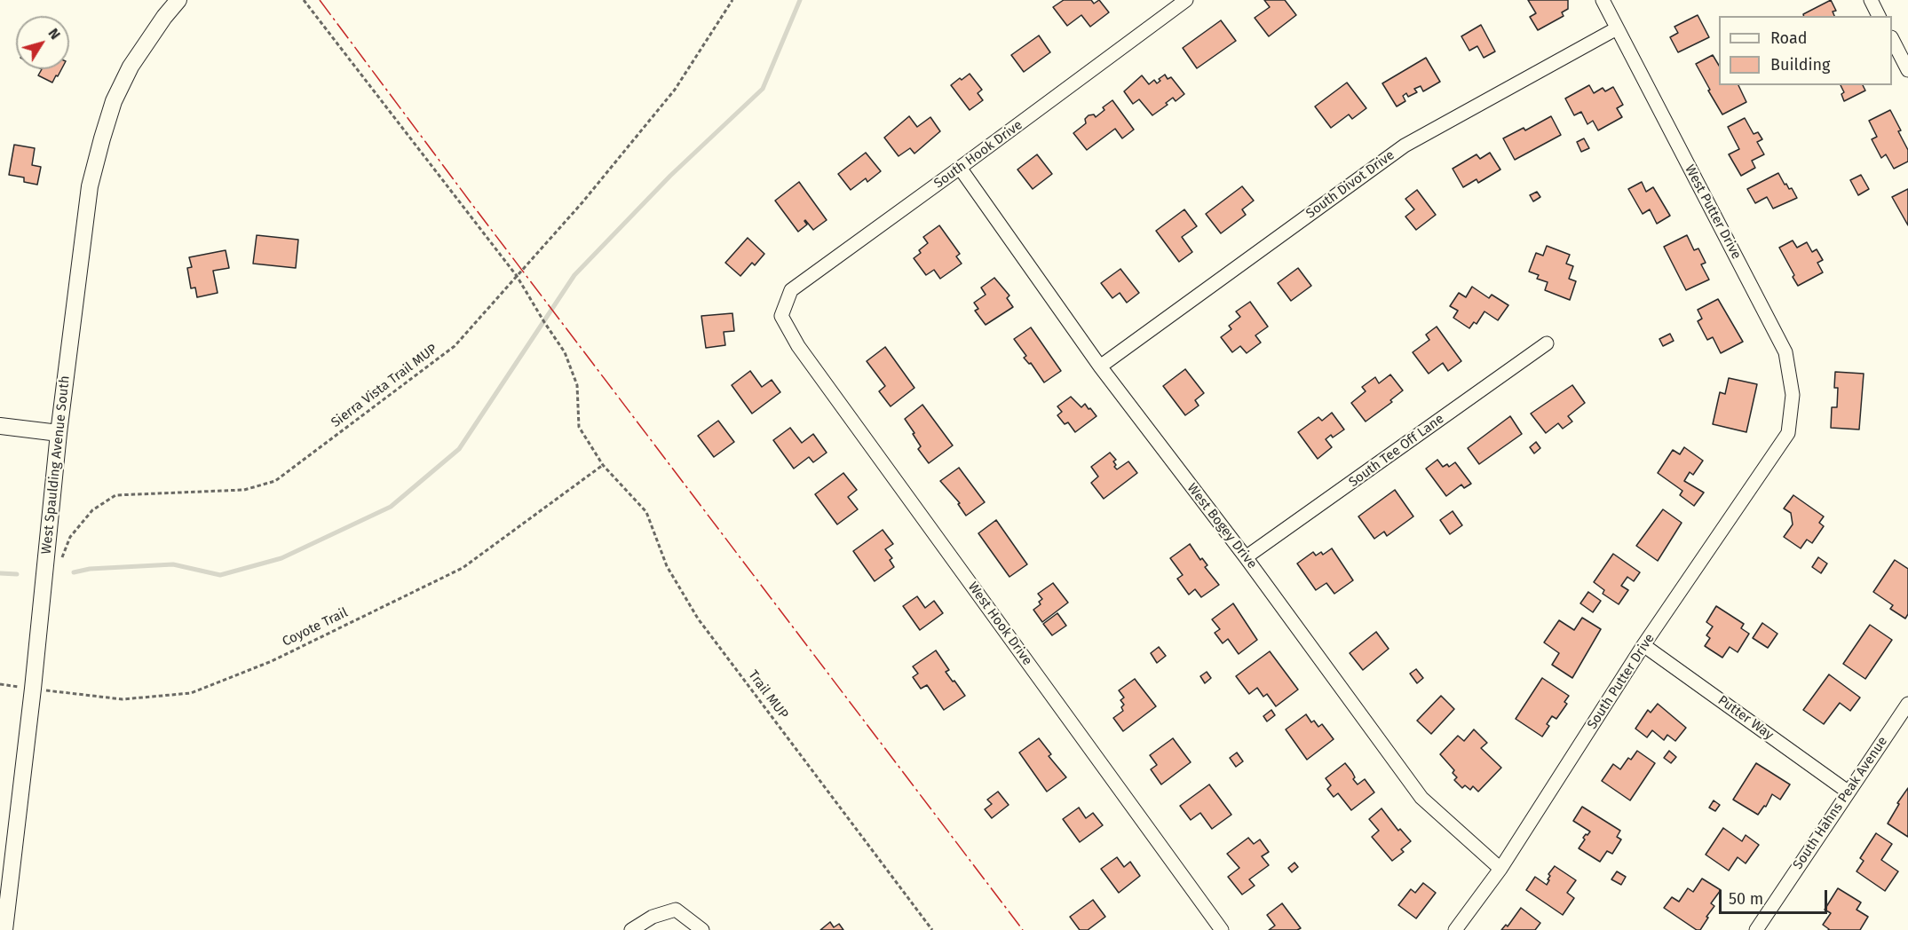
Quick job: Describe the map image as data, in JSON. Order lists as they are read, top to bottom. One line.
{"streets":{"street":["South Hook Drive","South Divot Drive","West Putter Drive","South Tee Off Lane","West Spaulding Avenue South","West Bogey Drive","West Hook Drive","South Putter Drive","Putter Way","South Hahns Peak Avenue"],"path":["Sierra Vista Trail MUP","Coyote Trail","Trail MUP"]},"crossings":[["South Hook Drive","West Bogey Drive"],["South Hook Drive","West Hook Drive"],["South Divot Drive","West Putter Drive"],["South Divot Drive","West Bogey Drive"],["West Putter Drive","South Putter Drive"],["Sierra Vista Trail MUP","Trail MUP"],["South Tee Off Lane","West Bogey Drive"],["West Spaulding Avenue South","Coyote Trail"],["West Bogey Drive","South Putter Drive"],["Coyote Trail","Trail MUP"],["South Putter Drive","Putter Way"],["Putter Way","South Hahns Peak Avenue"]],"legend":["Road","Building"],"scale_bar":"50 m","north":"top right"}
